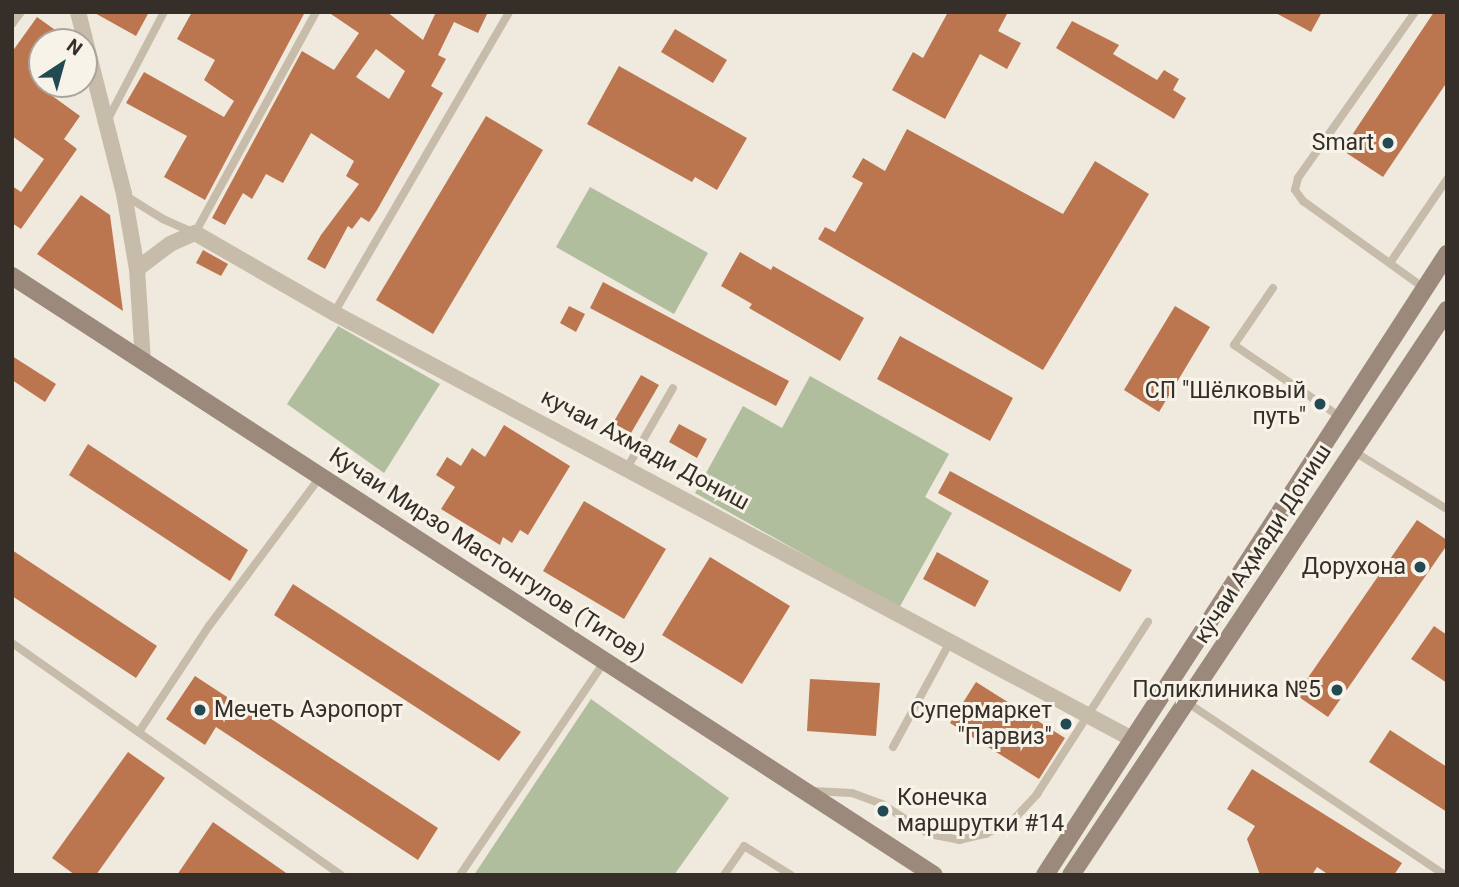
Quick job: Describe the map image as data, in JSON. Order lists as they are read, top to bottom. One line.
{"streets":{"street":["кучаи Ахмади Дониш","кӯчаи Аҳмади Дониш","Кучаи Мирзо Мастонгулов (Титов)"]},"places":["Smart","СП \"Шёлковый путь\"","Дорухона","Поликлиника №5","Мечеть Аэропорт","Супермаркет \"Парвиз\"","Конечка маршрутки #14"],"north":"top right"}
